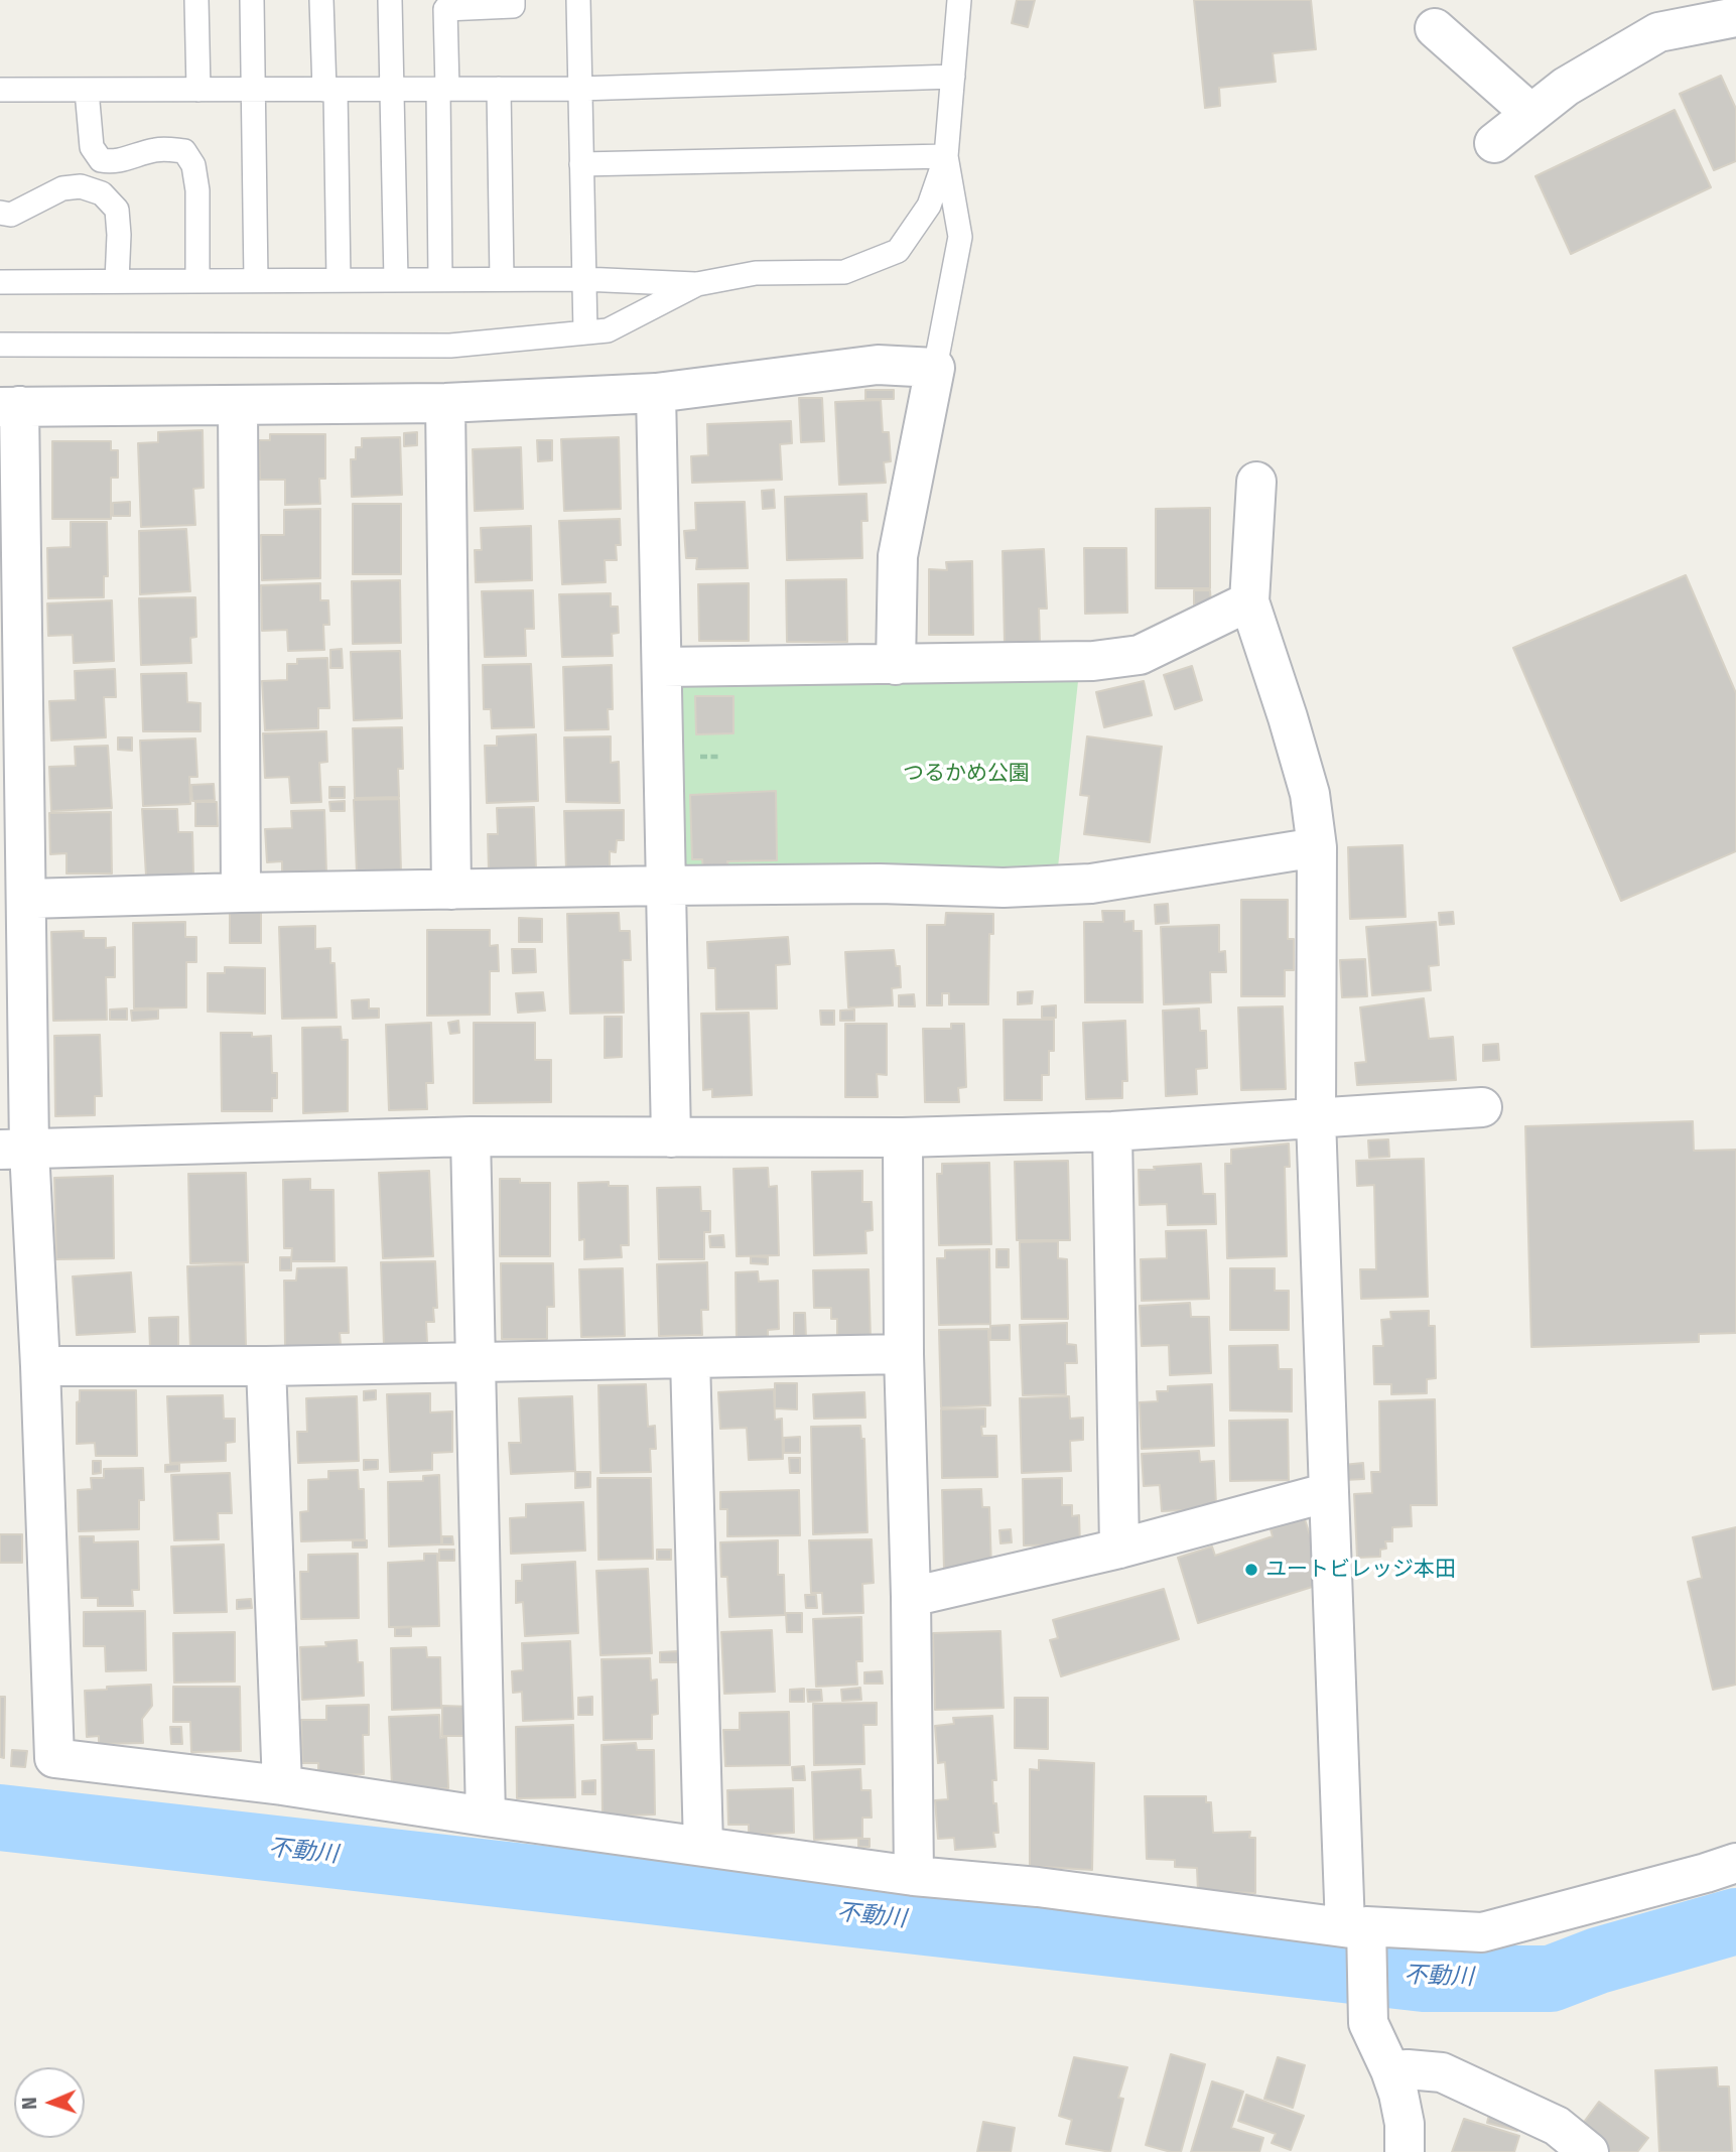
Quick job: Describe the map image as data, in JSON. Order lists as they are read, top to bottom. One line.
{"water":["不動川"],"parks":["つるかめ公園"],"places":["ユートビレッジ本田"],"north":"left"}
